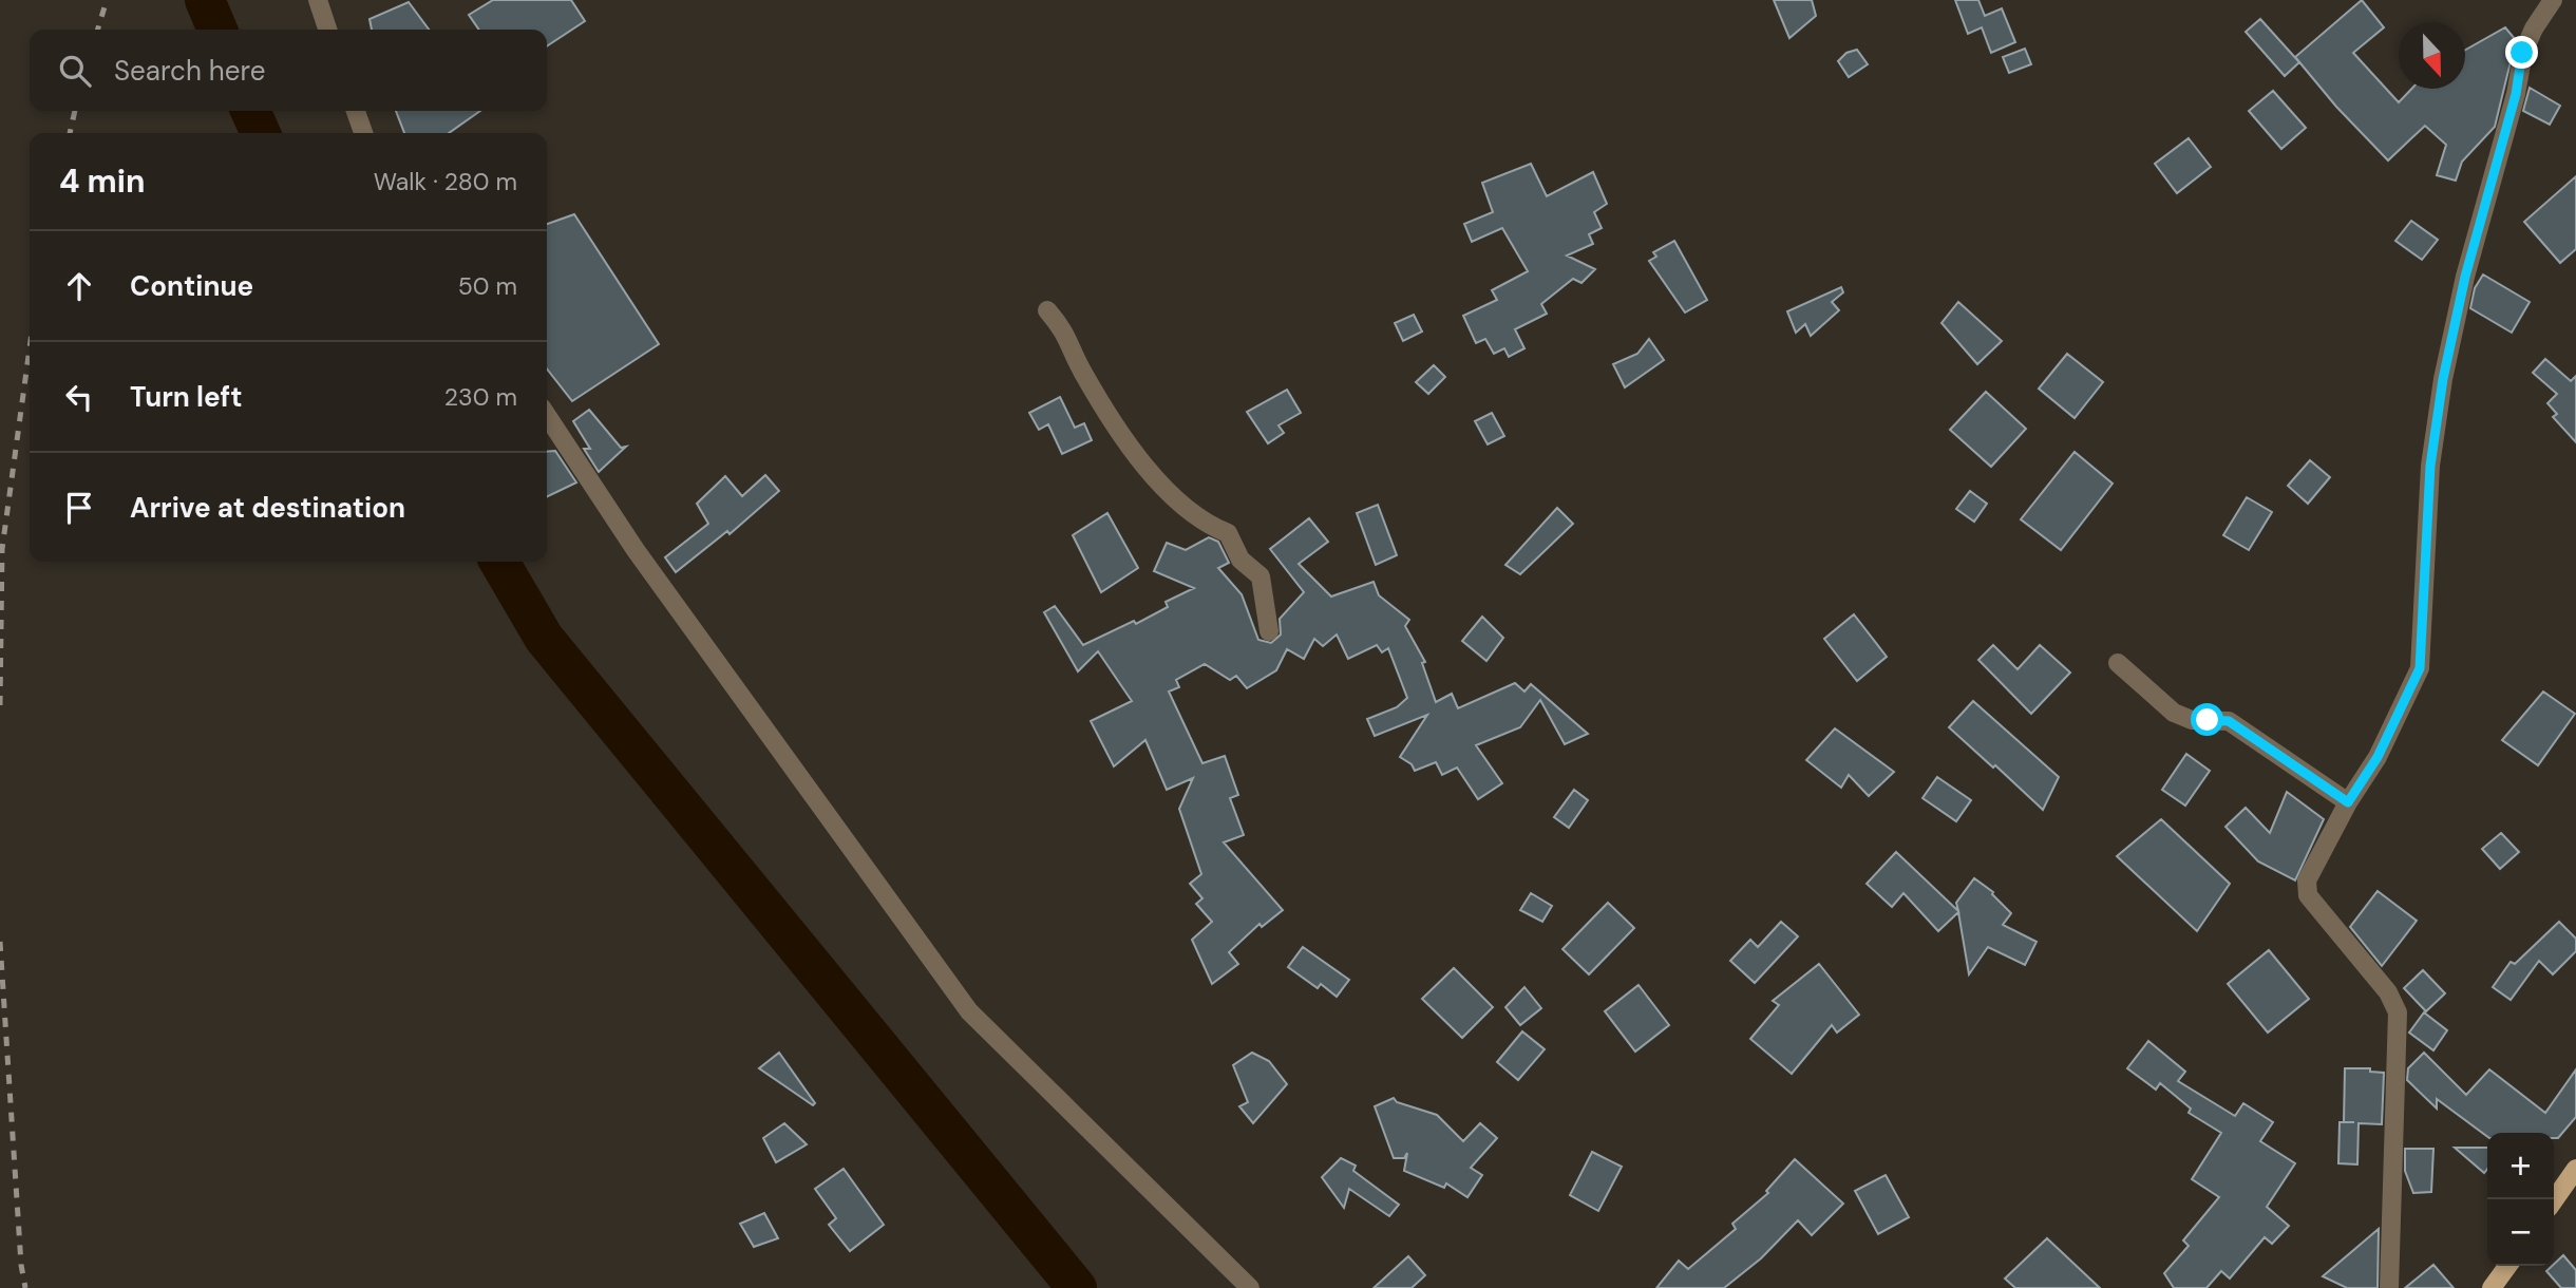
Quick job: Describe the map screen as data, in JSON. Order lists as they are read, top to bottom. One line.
{"north":"bottom","page":{"search":"Search here","heading":["4 min","Walk · 280 m"],"list":[["Continue","50 m"],["Turn left","230 m"],"Arrive at destination"],"map_buttons":["+","−"]}}
